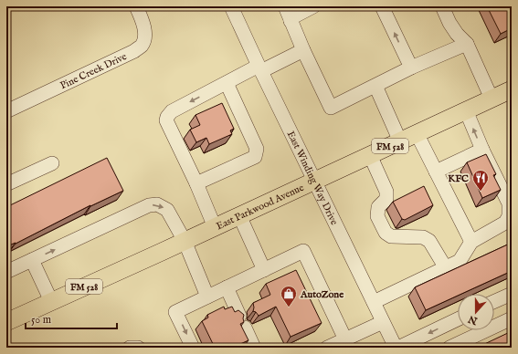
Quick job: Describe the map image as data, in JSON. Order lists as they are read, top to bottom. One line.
{"streets":{"main road":["FM 528","East Parkwood Avenue"],"street":["Pine Creek Drive","East Winding Way Drive"]},"crossings":[["East Winding Way Drive","East Parkwood Avenue"]],"places":{"restaurant":["KFC"],"shop":["AutoZone"]},"scale_bar":"50 m","north":"bottom"}
